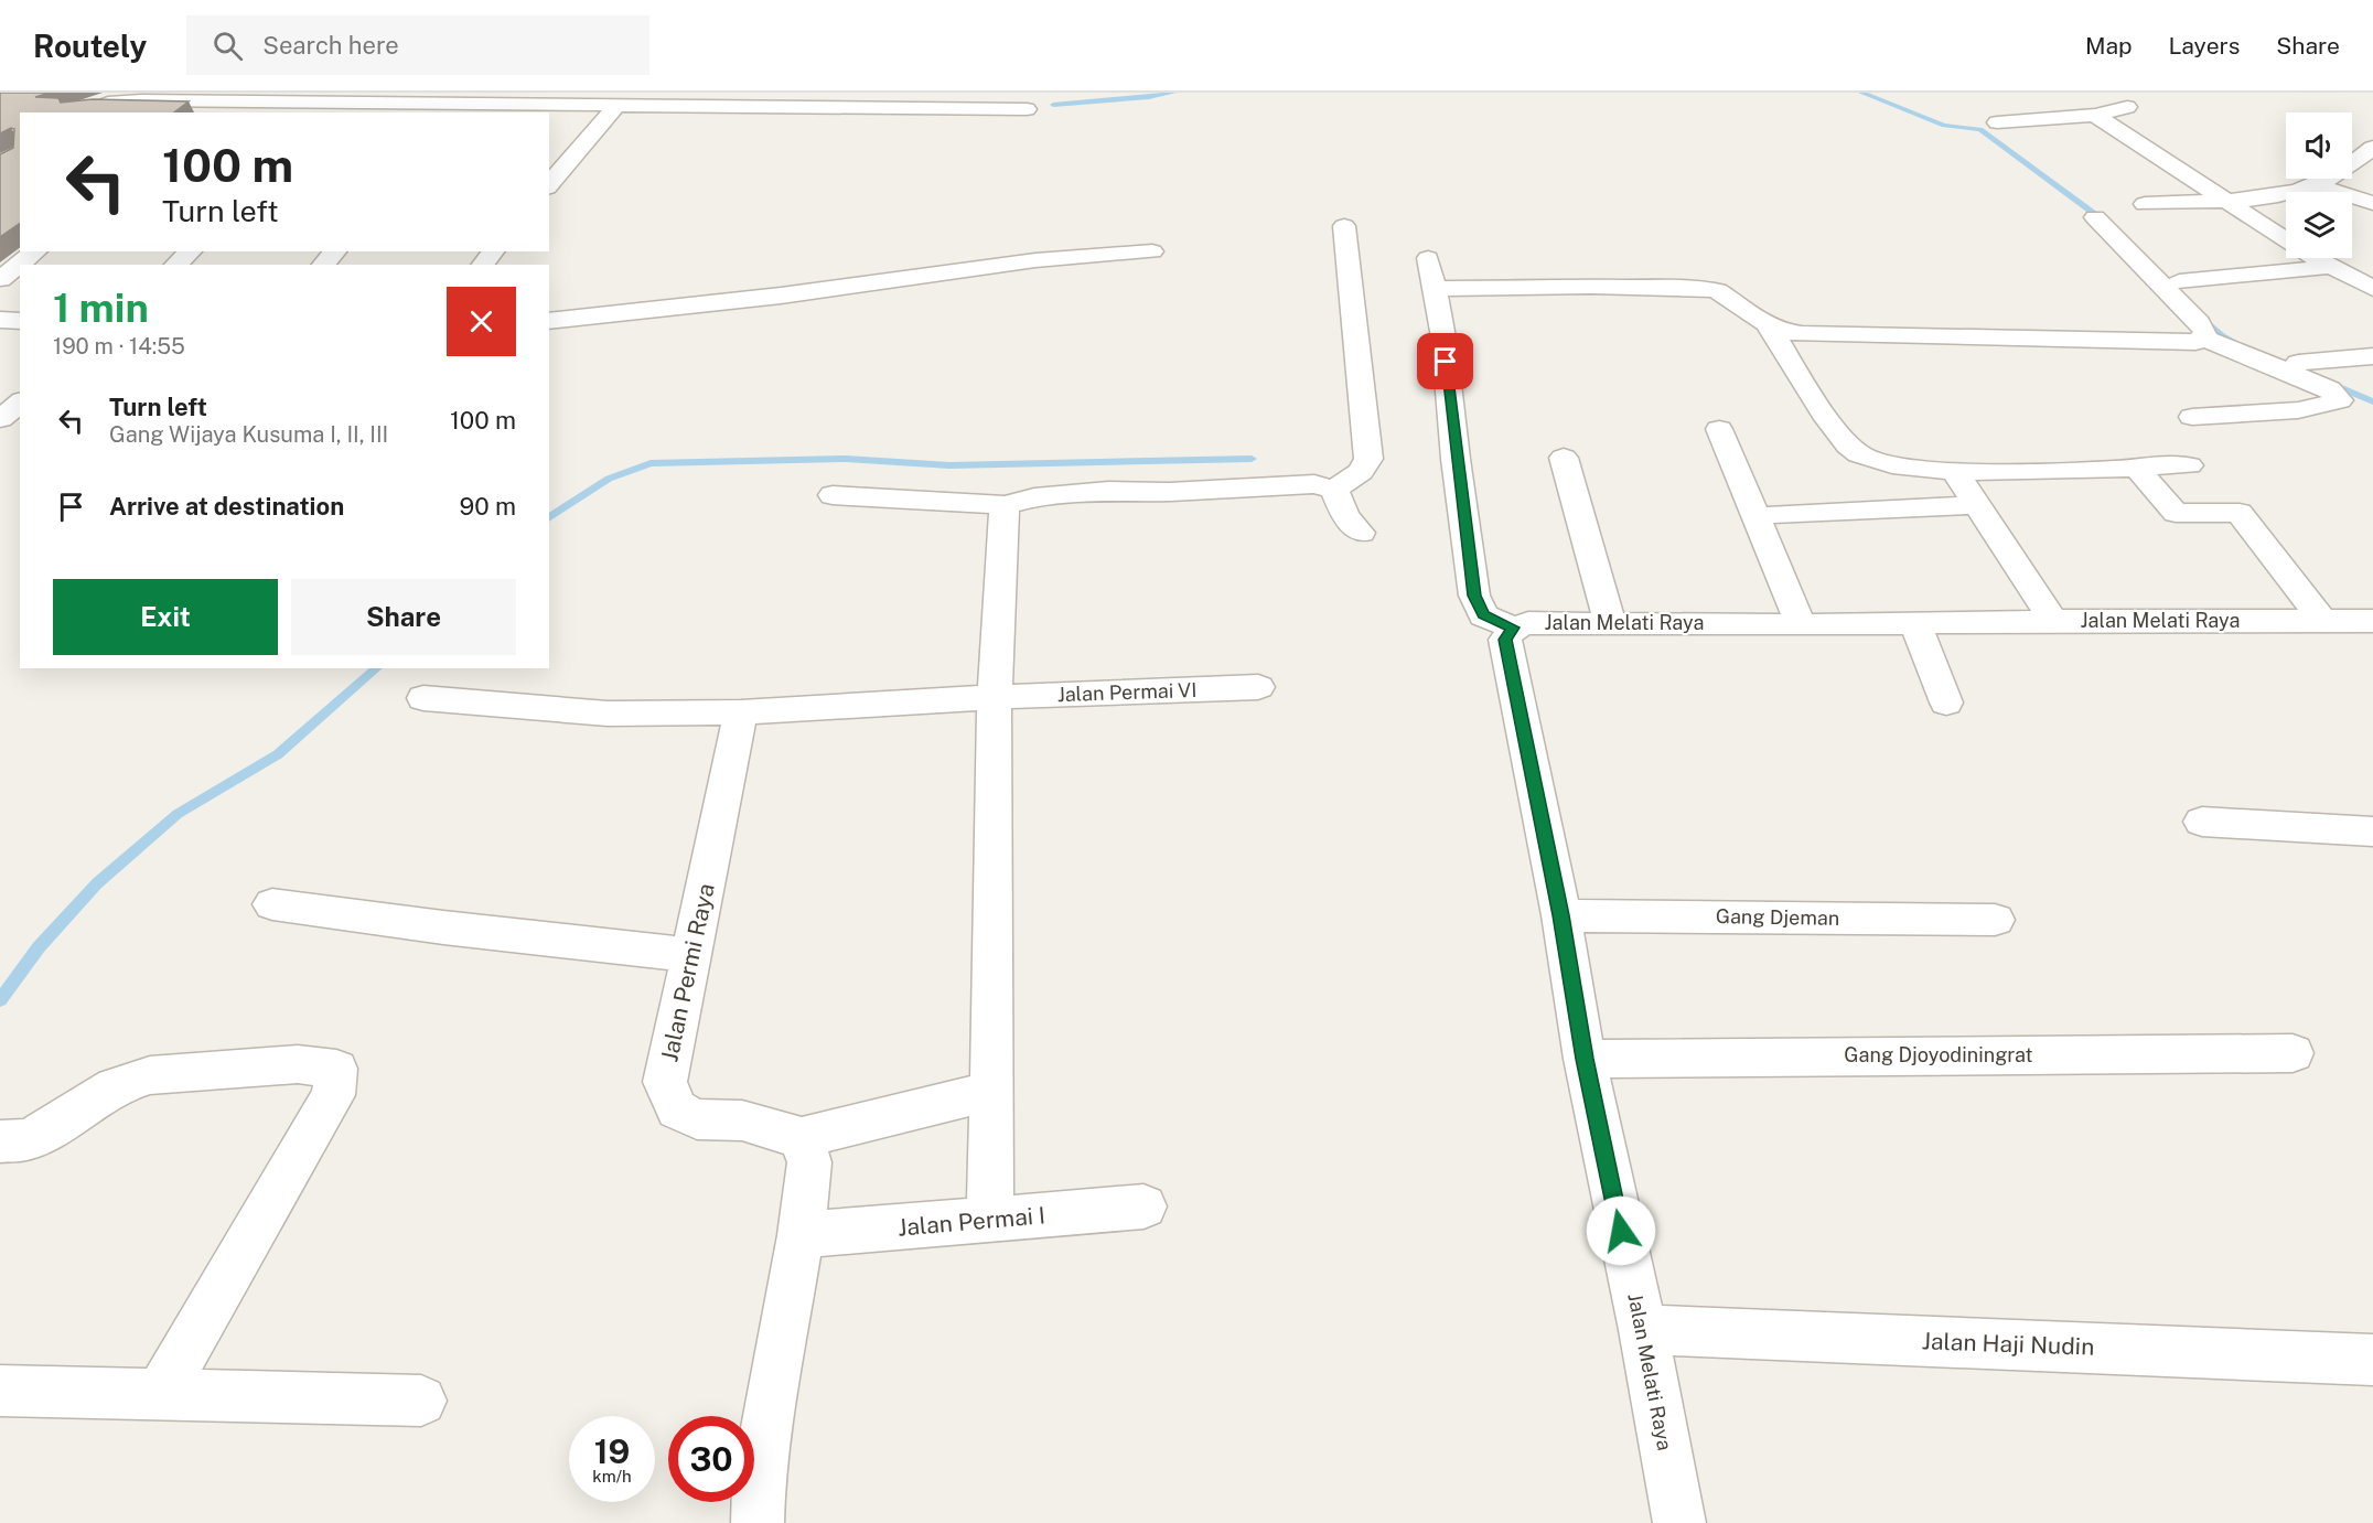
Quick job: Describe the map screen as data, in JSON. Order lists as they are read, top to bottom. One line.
{"streets":{"street":["Jalan Melati Raya","Jalan Permai VI","Gang Djeman","Jalan Permi Raya","Gang Djoyodiningrat","Jalan Permai I","Jalan Haji Nudin"]},"crossings":[["Jalan Melati Raya","Gang Djeman"],["Jalan Melati Raya","Gang Djoyodiningrat"],["Jalan Melati Raya","Jalan Haji Nudin"],["Jalan Permai VI","Jalan Permi Raya"]],"page":{"header":"Routely","search":"Search here","nav":["Map","Layers","Share"],"turn":["100 m","Turn left"],"heading":["1 min","190 m · 14:55"],"list":[{"name":"Turn left","note":"Gang Wijaya Kusuma I, II, III","value":"100 m"},{"name":"Arrive at destination","value":"90 m"}],"buttons":["Exit","Share"],"speed":"19 km/h","limit":"30"}}
